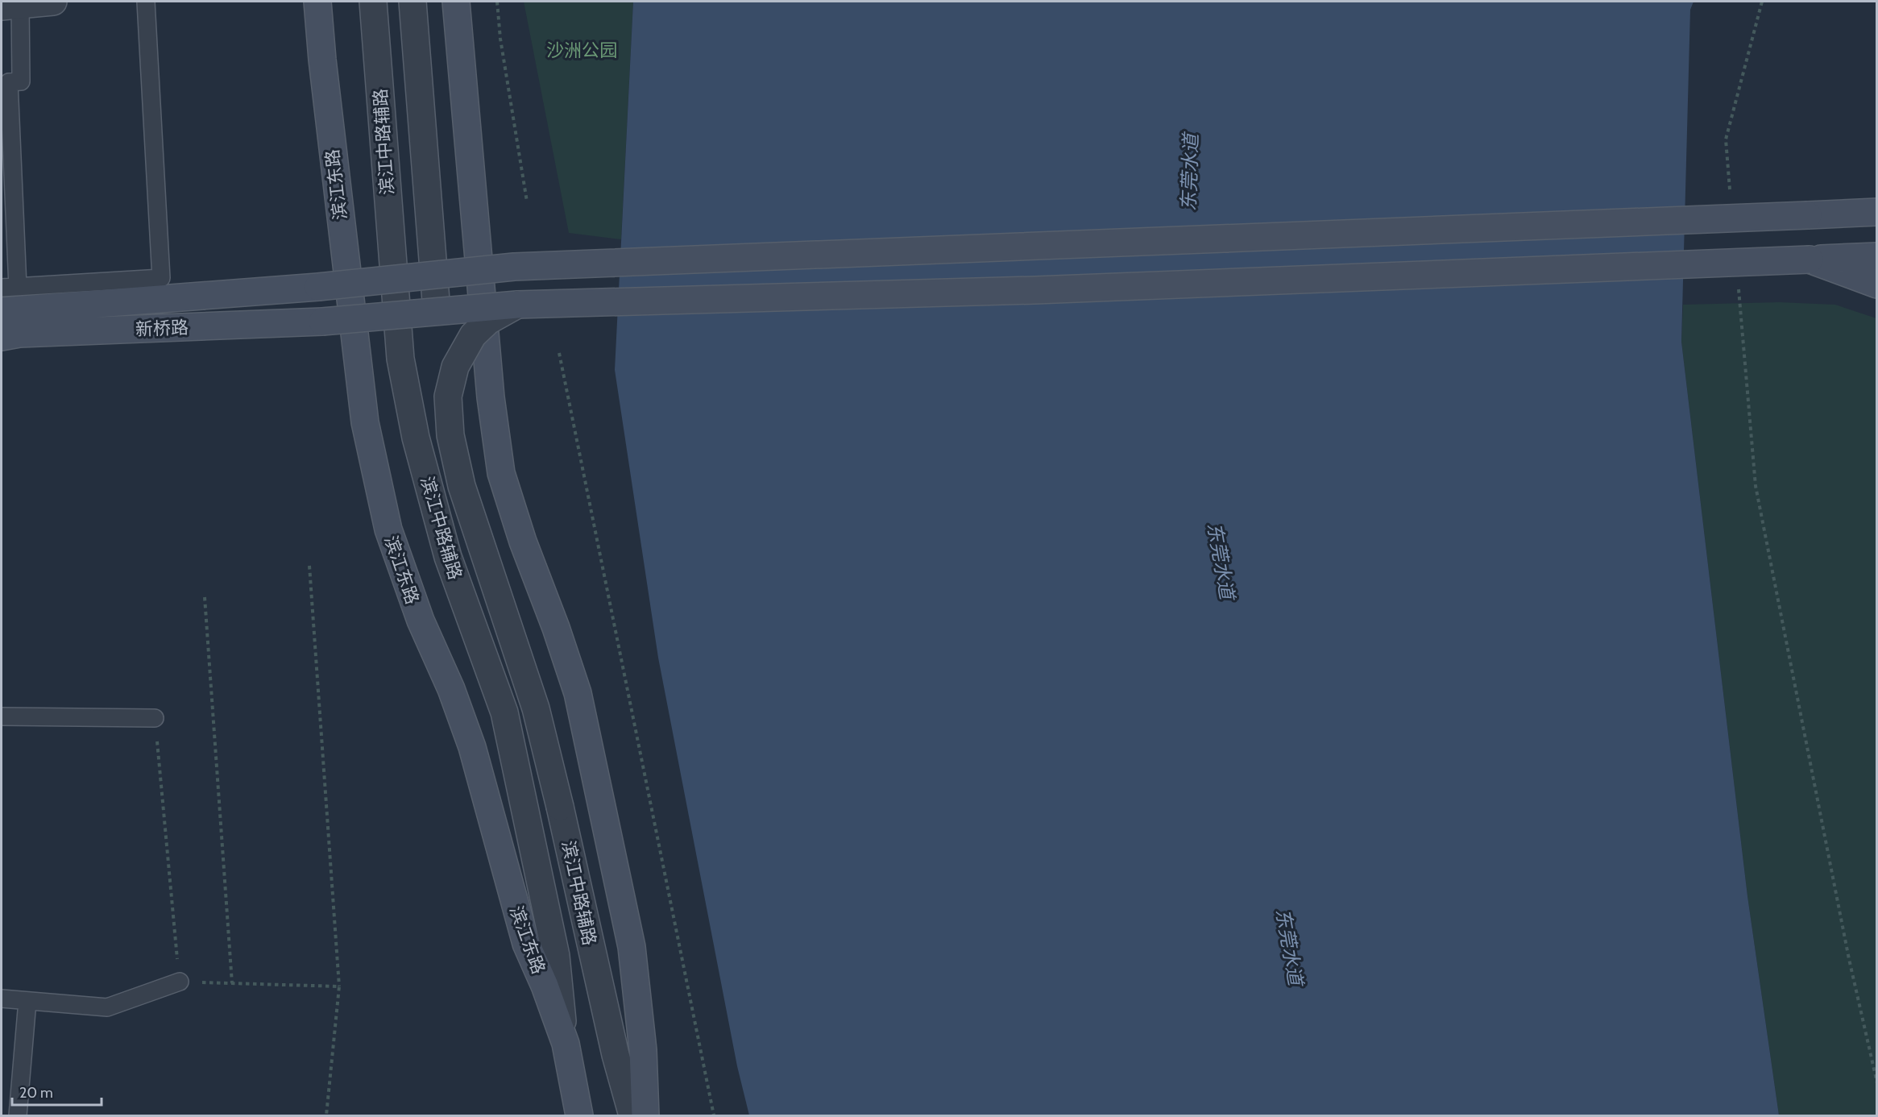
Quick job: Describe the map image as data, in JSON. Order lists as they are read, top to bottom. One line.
{"streets":{"main road":["滨江东路","新桥路"],"street":["滨江中路辅路"]},"crossings":[["滨江中路辅路","滨江东路"],["滨江中路辅路","新桥路"]],"water":["东莞水道"],"parks":["沙洲公园"],"scale_bar":"20 m"}
